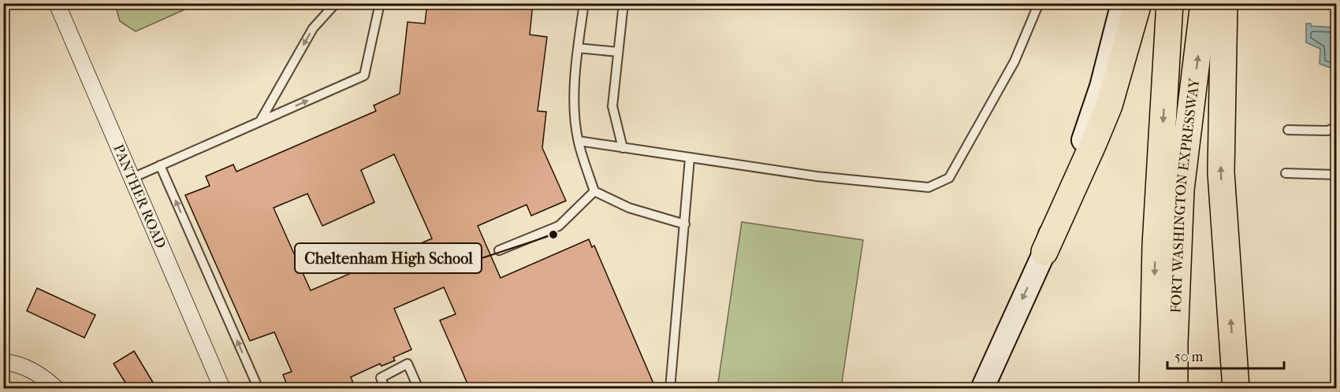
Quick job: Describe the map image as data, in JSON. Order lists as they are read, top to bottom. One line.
{"streets":{"highway":["FORT WASHINGTON EXPRESSWAY"],"street":["PANTHER ROAD"]},"places":["Cheltenham High School"],"scale_bar":"50 m"}
